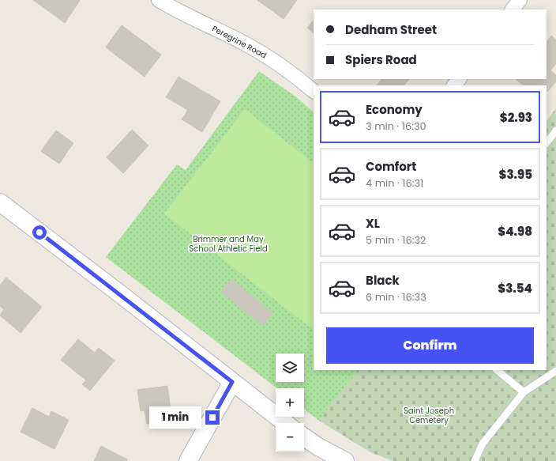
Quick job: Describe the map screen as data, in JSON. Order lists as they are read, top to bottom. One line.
{"streets":{"street":["Peregrine Road"]},"parks":["Brimmer and May School Athletic Field","Saint Joseph Cemetery"],"page":{"banner":["Dedham Street","Spiers Road"],"list":[{"name":"Economy","note":"3 min · 16:30","value":"$2.93"},{"name":"Comfort","note":"4 min · 16:31","value":"$3.95"},{"name":"XL","note":"5 min · 16:32","value":"$4.98"},{"name":"Black","note":"6 min · 16:33","value":"$3.54"}],"buttons":"Confirm","map_buttons":["+","−"],"bubble":"1 min"}}
